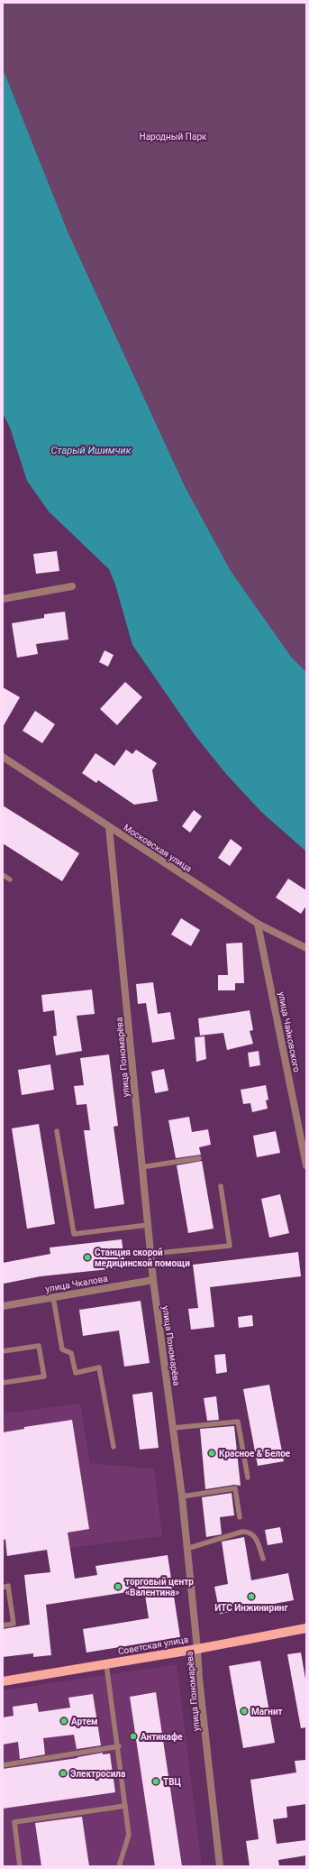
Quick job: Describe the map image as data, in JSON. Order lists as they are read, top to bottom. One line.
{"streets":{"main road":["Советская улица"],"street":["Московская улица","улица Чайковского","улица Пономарёва","улица Чкалова"]},"crossings":[["Московская улица","улица Чайковского"],["Московская улица","улица Пономарёва"],["улица Пономарёва","улица Чкалова"],["улица Пономарёва","Советская улица"]],"water":["Старый Ишимчик"],"parks":["Народный Парк"],"places":["Станция скорой медицинской помощи","Красное & Белое","торговый центр «Валентина»","ИТС Инжиниринг","Магнит","Артем","Антикафе","Электросила","ТВЦ"]}
